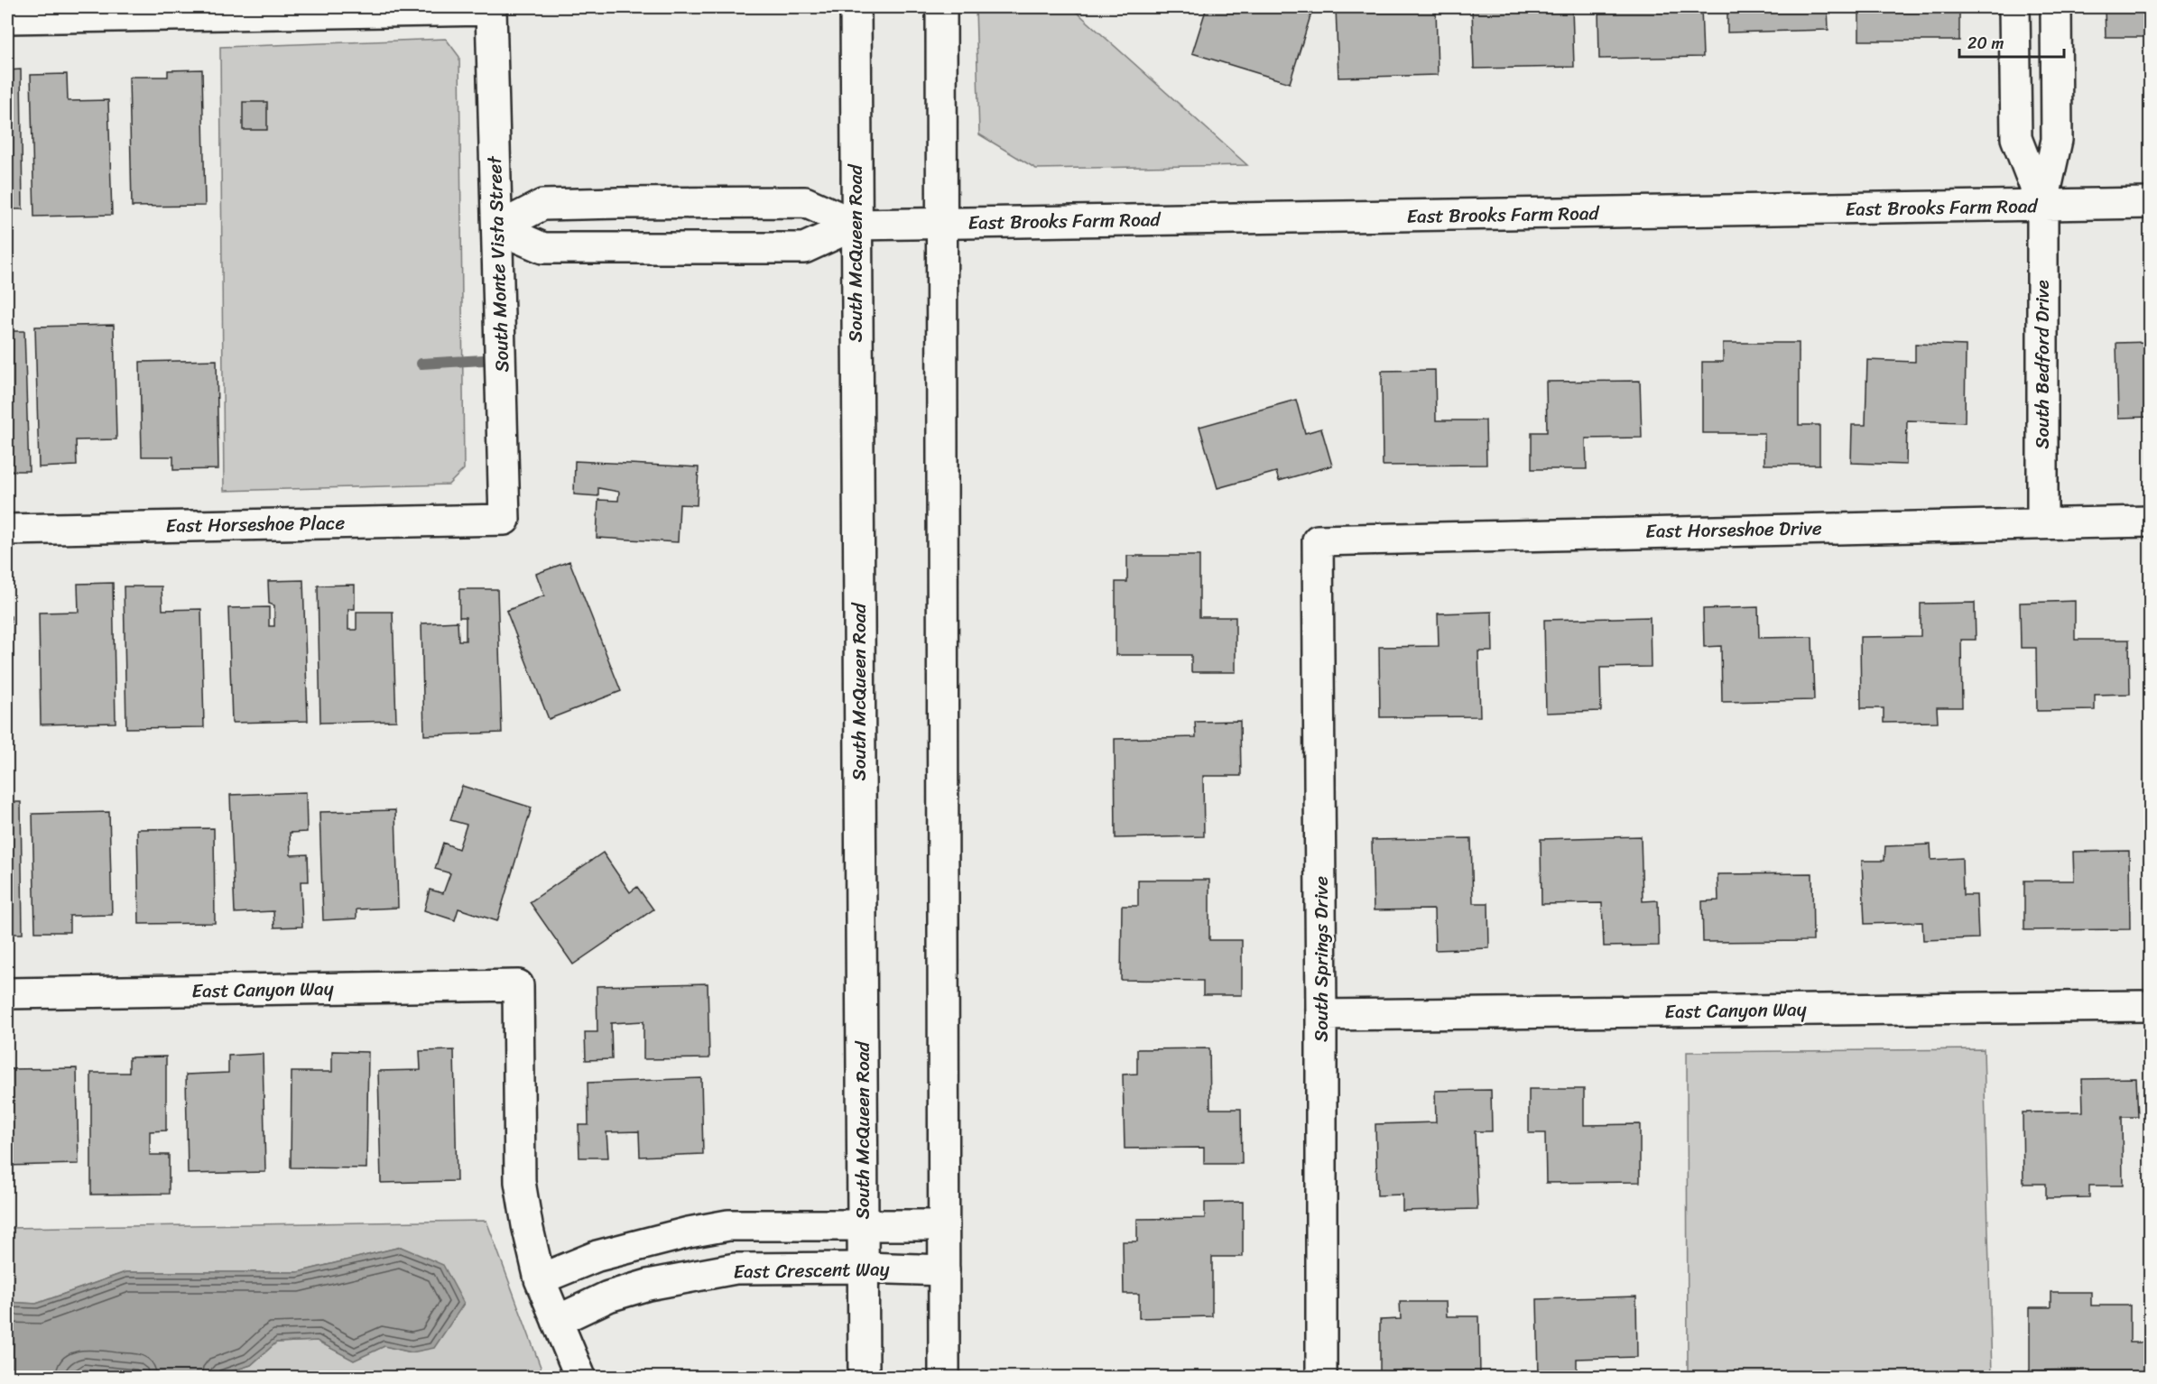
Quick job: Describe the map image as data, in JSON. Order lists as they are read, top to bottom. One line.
{"streets":{"street":["East Brooks Farm Road","South McQueen Road","South Monte Vista Street","South Bedford Drive","East Horseshoe Place","East Horseshoe Drive","South Springs Drive","East Canyon Way","East Crescent Way"]},"crossings":[["East Brooks Farm Road","South McQueen Road"],["East Brooks Farm Road","South Monte Vista Street"],["East Brooks Farm Road","South Bedford Drive"],["South McQueen Road","East Crescent Way"],["South Monte Vista Street","East Horseshoe Place"],["South Bedford Drive","East Horseshoe Drive"],["East Horseshoe Drive","South Springs Drive"],["South Springs Drive","East Canyon Way"]],"scale_bar":"20 m"}
